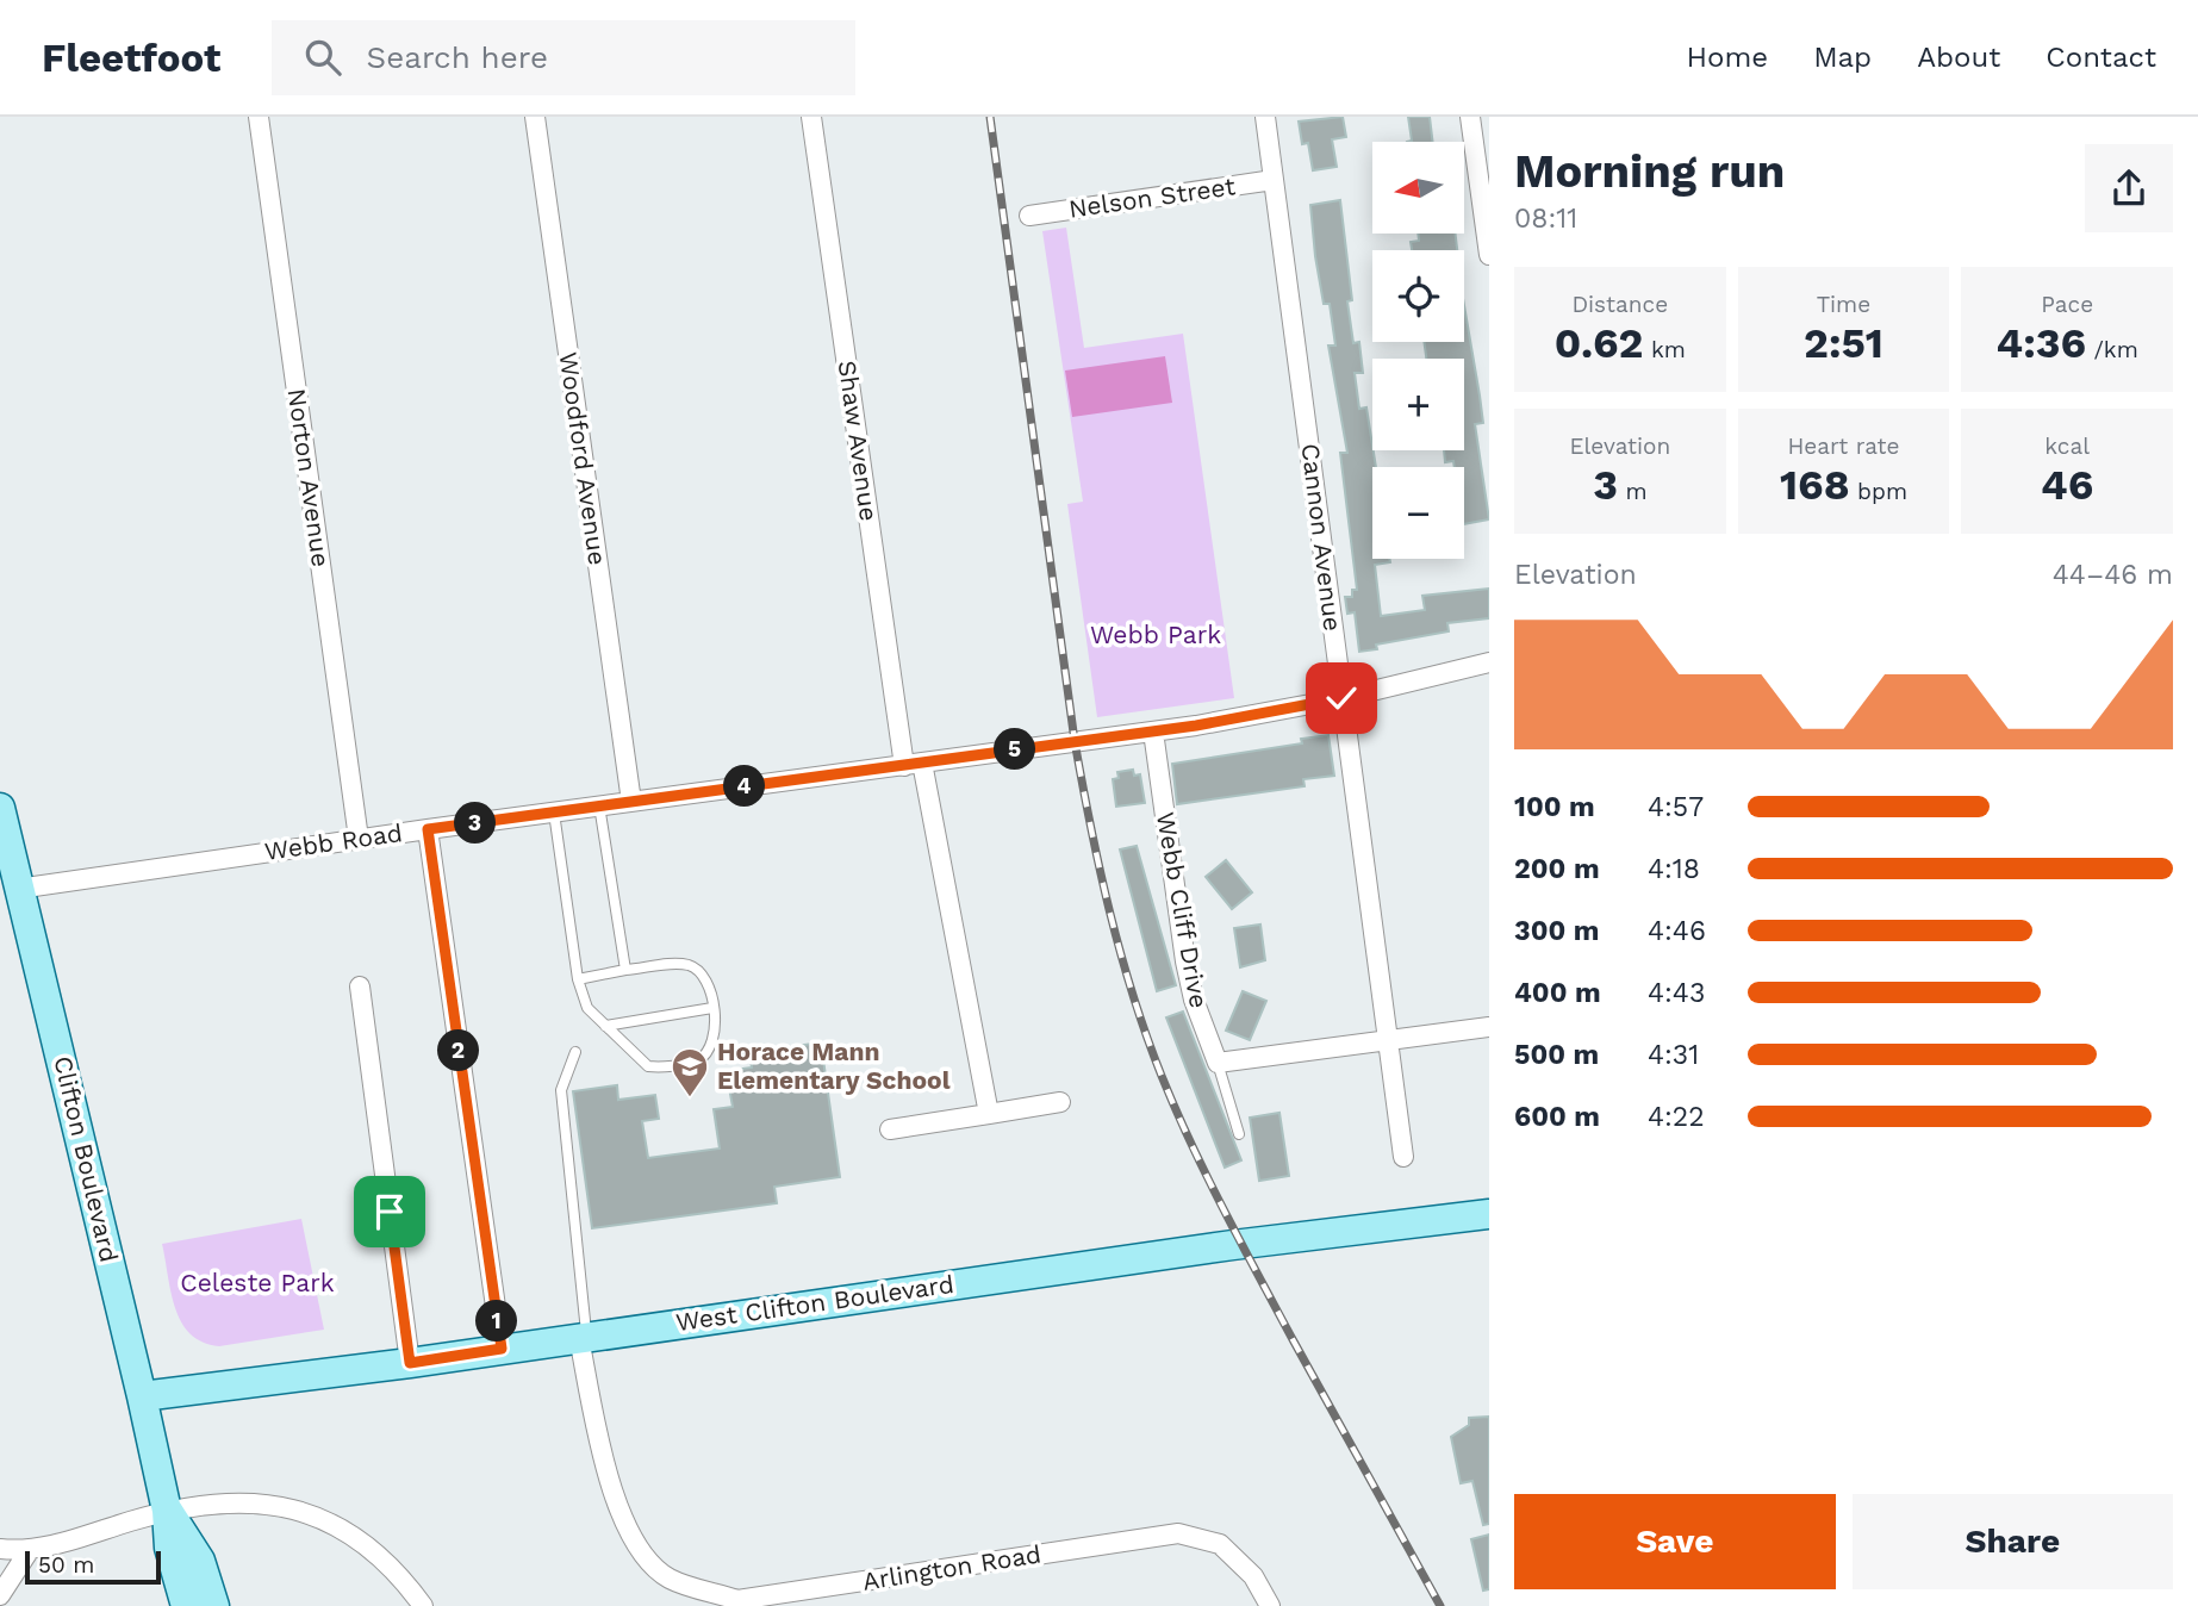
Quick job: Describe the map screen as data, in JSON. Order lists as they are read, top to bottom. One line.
{"streets":{"main road":["Clifton Boulevard","West Clifton Boulevard"],"street":["Nelson Street","Shaw Avenue","Woodford Avenue","Norton Avenue","Cannon Avenue","Webb Road","Webb Cliff Drive","Arlington Road"]},"crossings":[["Nelson Street","Cannon Avenue"],["Shaw Avenue","Webb Road"],["Woodford Avenue","Webb Road"],["Norton Avenue","Webb Road"],["Cannon Avenue","Webb Road"],["Webb Road","Webb Cliff Drive"],["Webb Road","Clifton Boulevard"],["Clifton Boulevard","West Clifton Boulevard"],["West Clifton Boulevard","Arlington Road"]],"parks":["Webb Park","Celeste Park"],"places":{"school or university":["Horace Mann Elementary School"]},"scale_bar":"50 m","north":"left","page":{"header":"Fleetfoot","search":"Search here","nav":["Home","Map","About","Contact"],"heading":["Morning run","08:11"],"map_buttons":["+","−"],"stats":[["Distance","0.62 km"],["Time","2:51"],["Pace","4:36 /km"],["Elevation","3 m"],["Heart rate","168 bpm"],["kcal","46"]],"chart":["Elevation","44–46 m"],"pins":["5","4","3","2","1"],"list":[{"name":"100 m","note":"4:57"},{"name":"200 m","note":"4:18"},{"name":"300 m","note":"4:46"},{"name":"400 m","note":"4:43"},{"name":"500 m","note":"4:31"},{"name":"600 m","note":"4:22"}],"buttons":["Save","Share"],"scale":"50 m"}}
